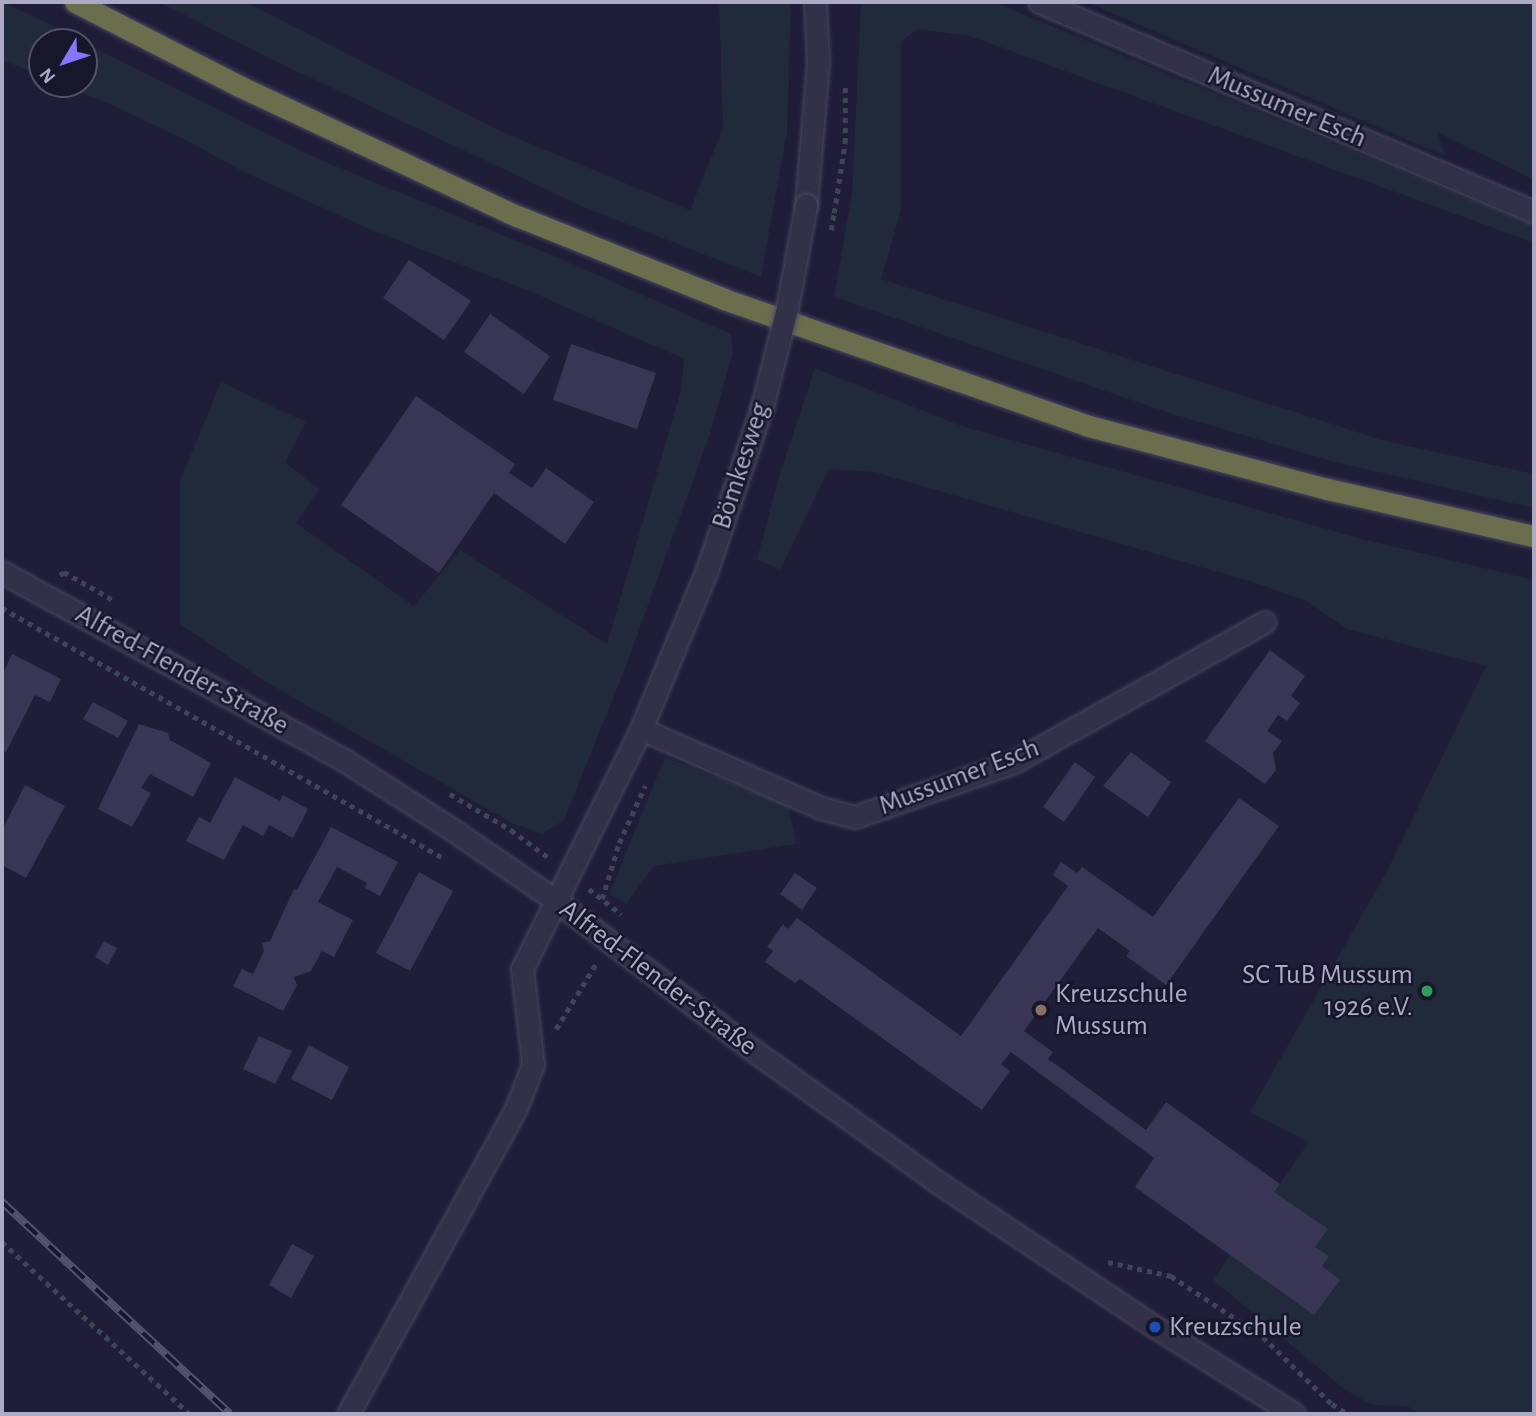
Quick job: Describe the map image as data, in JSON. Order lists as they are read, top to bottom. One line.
{"streets":{"street":["Mussumer Esch","Bömkesweg","Alfred-Flender-Straße"]},"crossings":[["Mussumer Esch","Bömkesweg"],["Bömkesweg","Alfred-Flender-Straße"]],"places":["SC TuB Mussum 1926 e.V.","Kreuzschule Mussum","Kreuzschule"],"north":"bottom left"}
